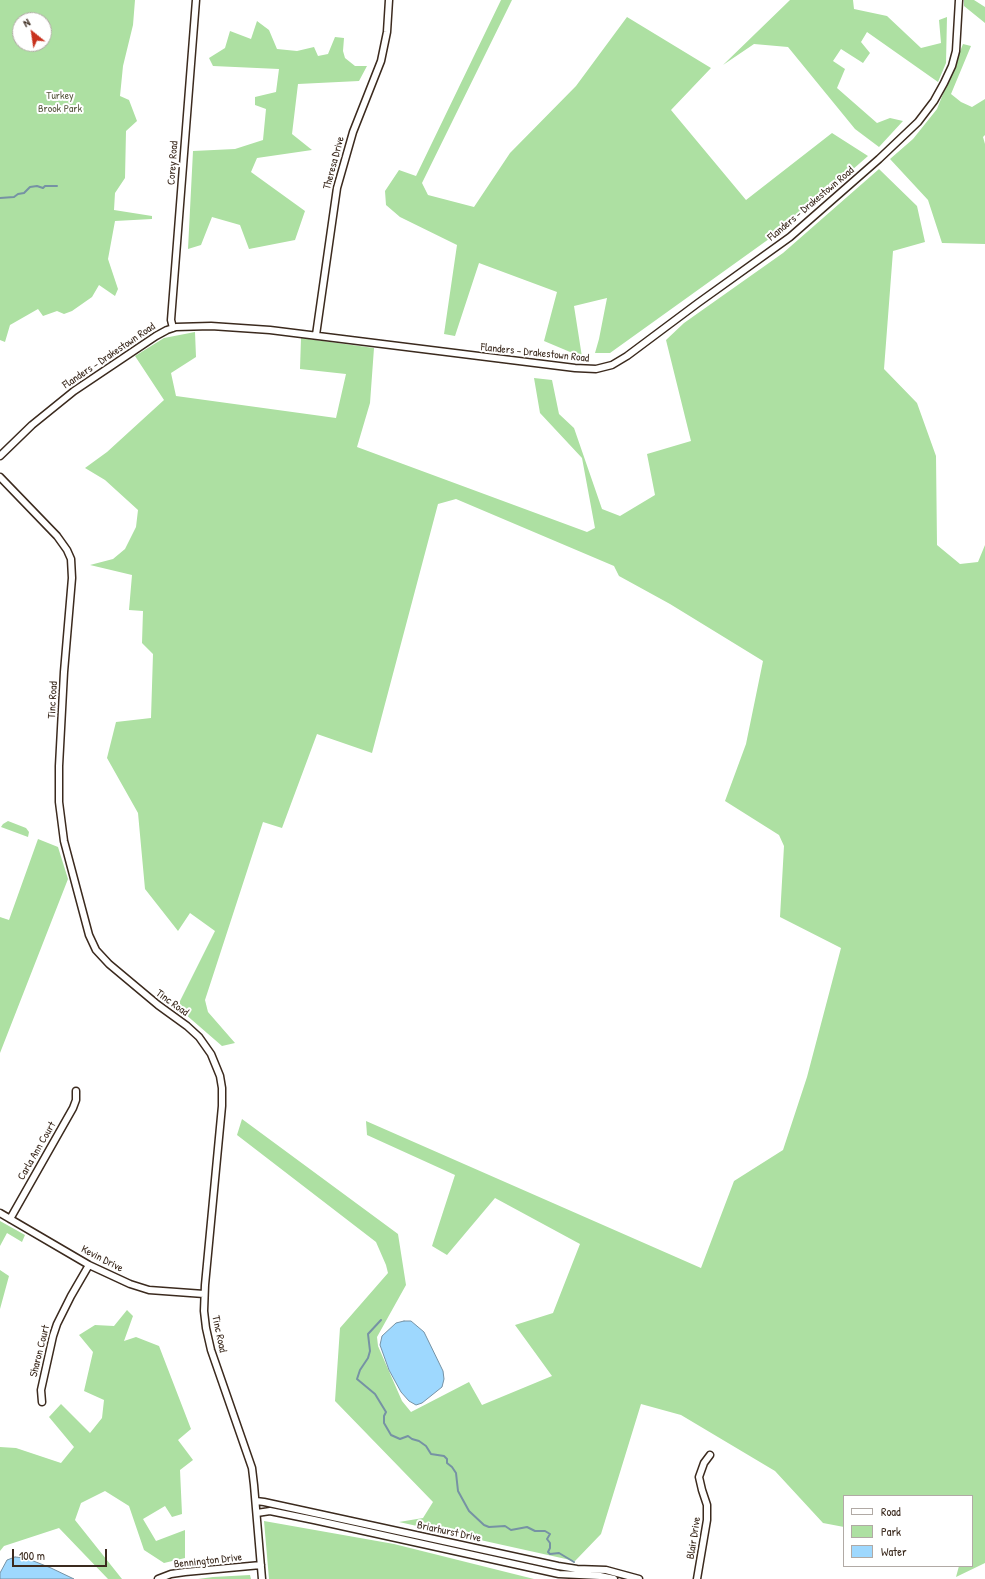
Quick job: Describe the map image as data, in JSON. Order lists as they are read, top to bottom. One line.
{"streets":{"street":["Corey Road","Theresa Drive","Flanders - Drakestown Road","Tinc Road","Carla Ann Court","Kevin Drive","Sharon Court","Briarhurst Drive","Blair Drive","Bennington Drive"]},"crossings":[["Corey Road","Flanders - Drakestown Road"],["Theresa Drive","Flanders - Drakestown Road"],["Tinc Road","Kevin Drive"],["Tinc Road","Briarhurst Drive"],["Tinc Road","Bennington Drive"],["Carla Ann Court","Kevin Drive"],["Kevin Drive","Sharon Court"]],"parks":["Turkey Brook Park"],"legend":["Road","Park","Water"],"scale_bar":"100 m","north":"top left"}
